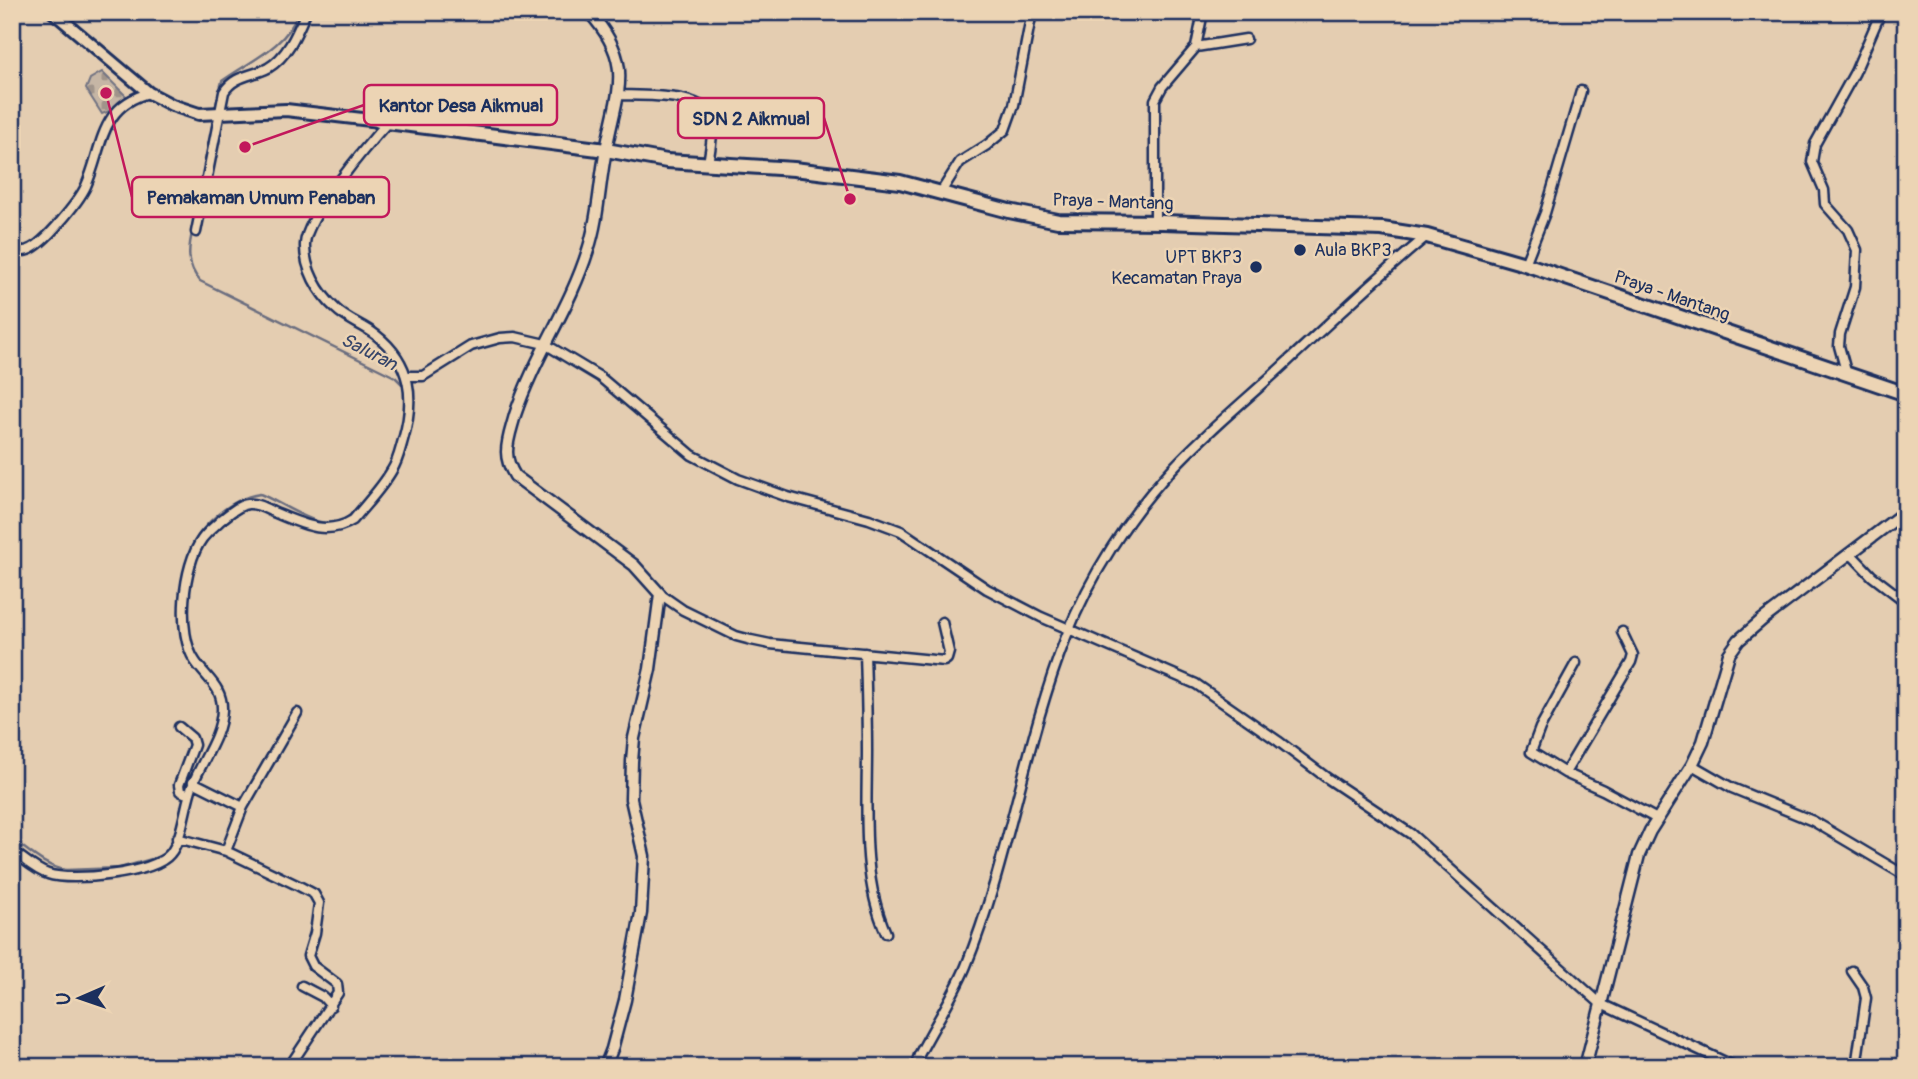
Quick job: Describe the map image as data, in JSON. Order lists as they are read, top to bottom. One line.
{"streets":{"main road":["Praya - Mantang"]},"water":["Saluran"],"places":["Pemakaman Umum Penaban","Kantor Desa Aikmual","SDN 2 Aikmual","Aula BKP3","UPT BKP3 Kecamatan Praya"],"north":"left"}
